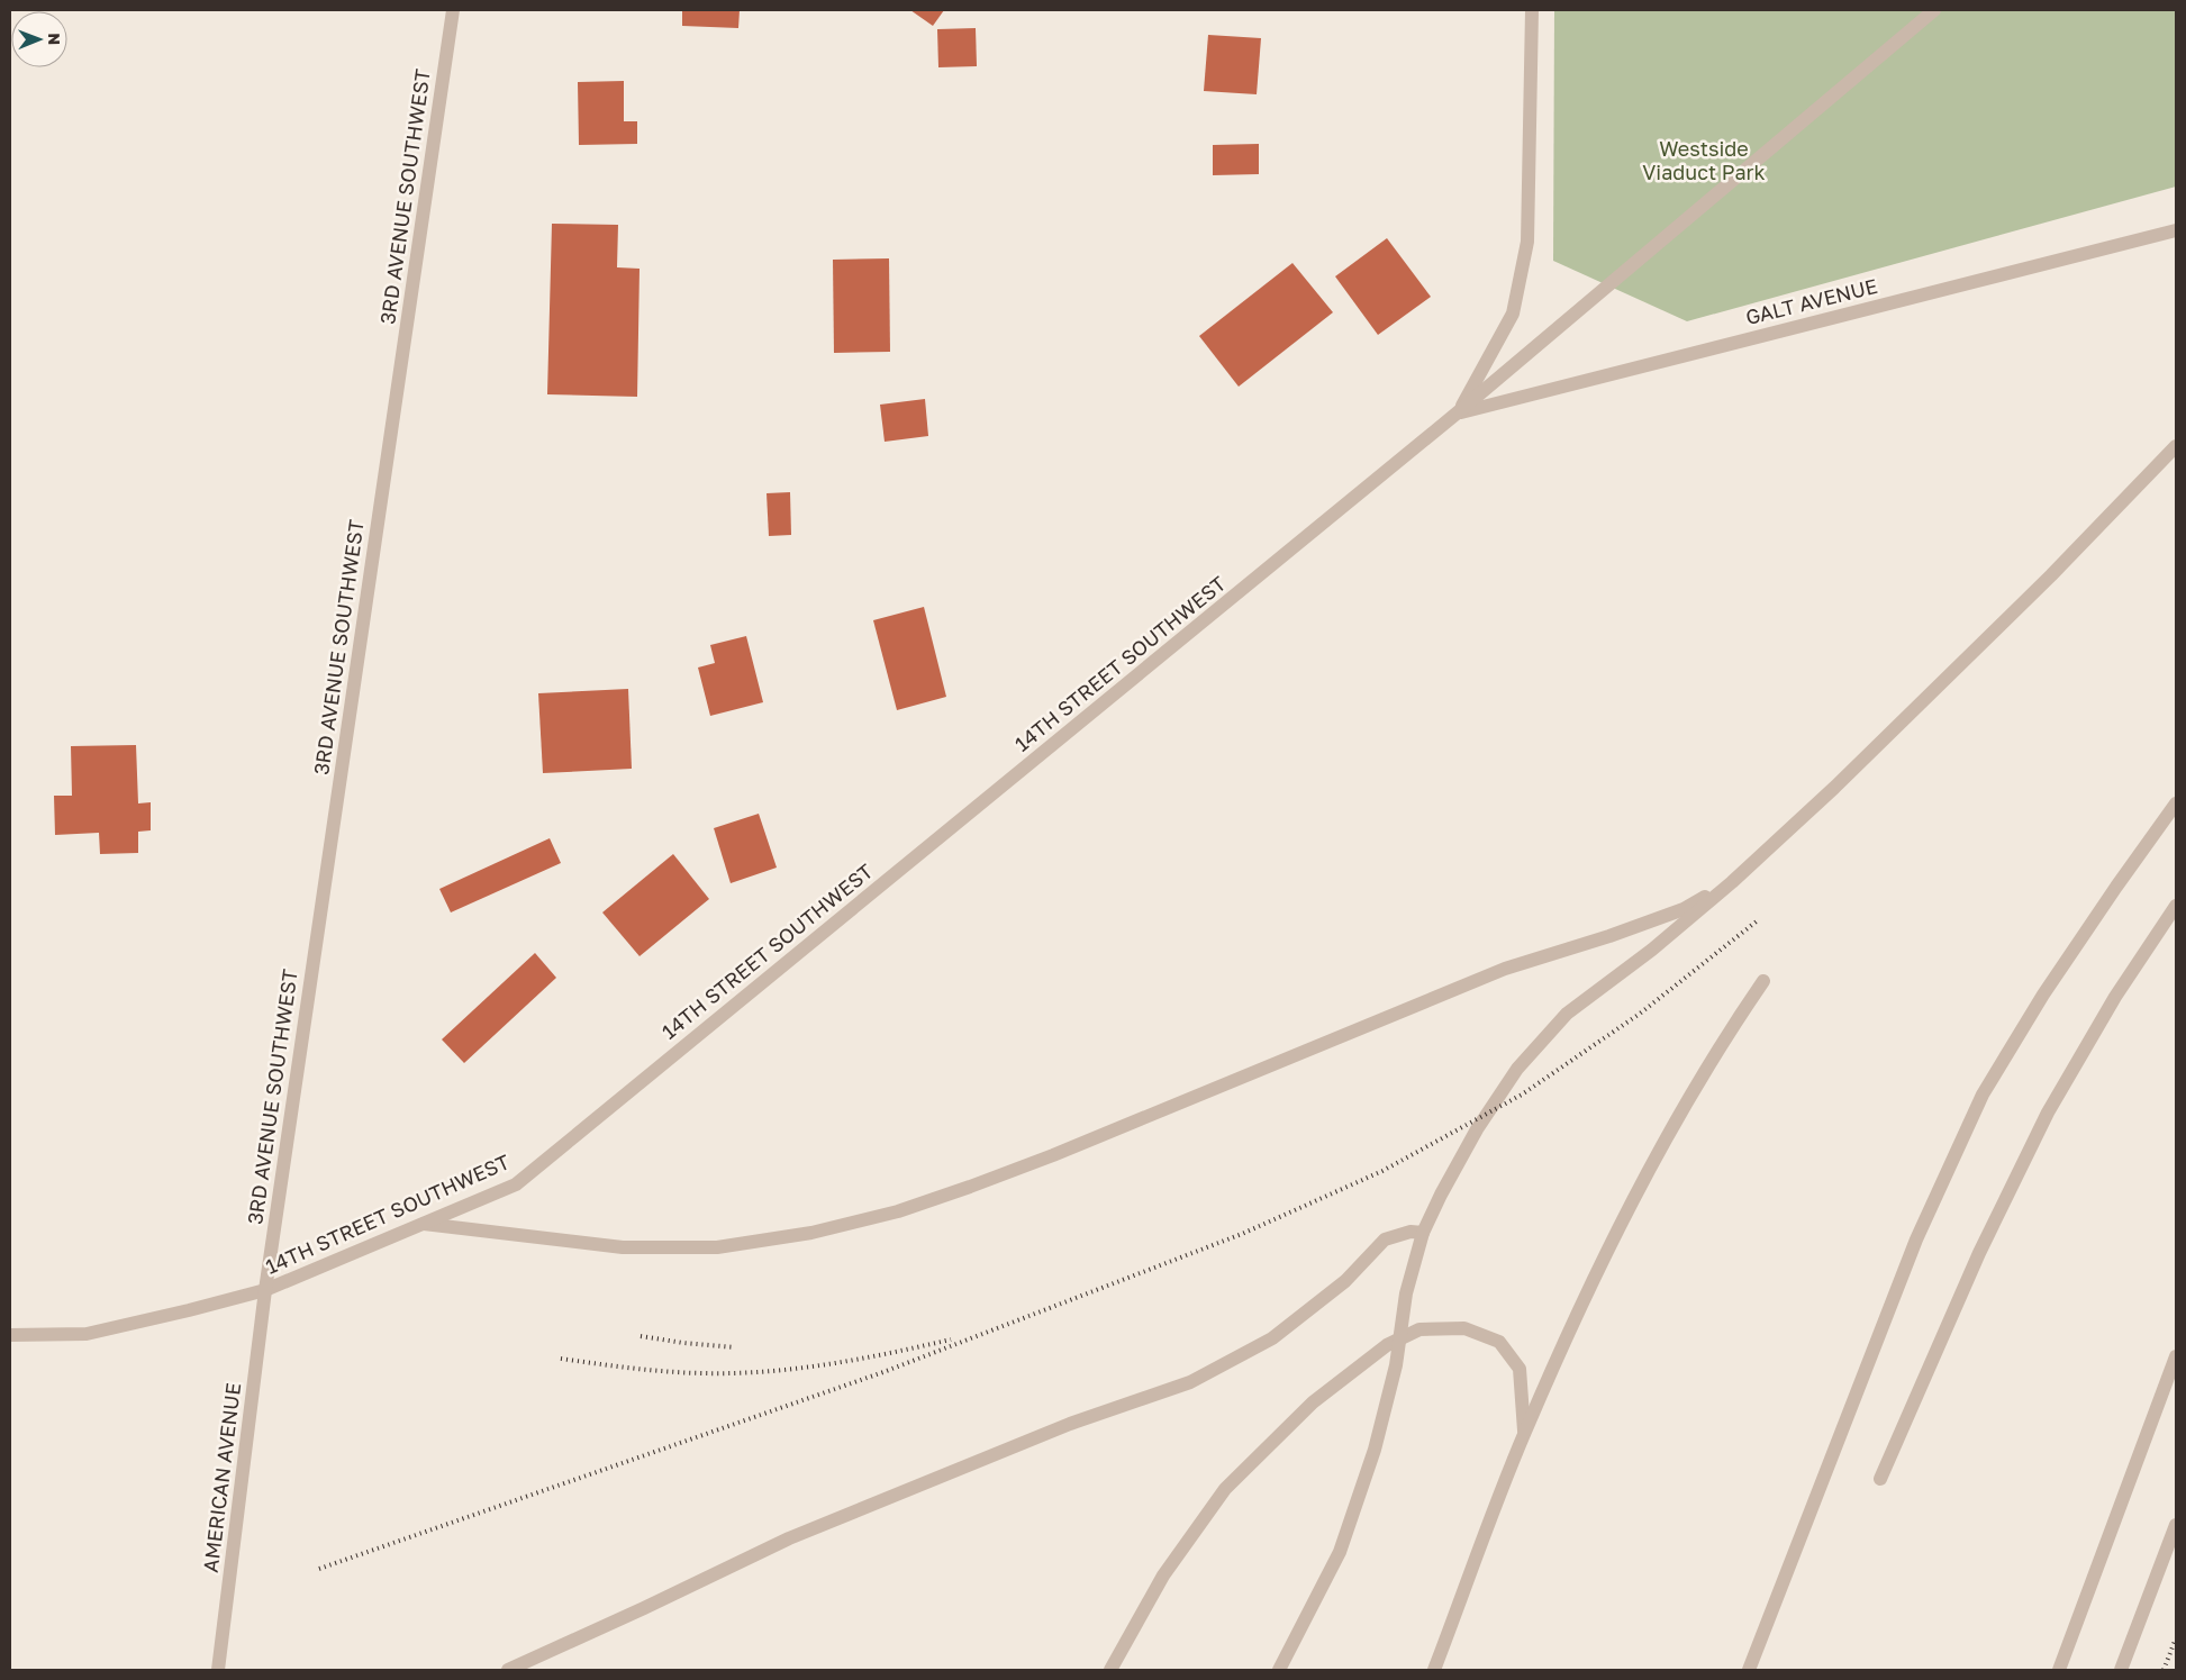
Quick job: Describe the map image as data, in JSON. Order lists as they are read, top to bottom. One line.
{"streets":{"street":["3RD AVENUE SOUTHWEST","GALT AVENUE","14TH STREET SOUTHWEST","AMERICAN AVENUE"]},"crossings":[["3RD AVENUE SOUTHWEST","14TH STREET SOUTHWEST"],["3RD AVENUE SOUTHWEST","AMERICAN AVENUE"],["GALT AVENUE","14TH STREET SOUTHWEST"],["14TH STREET SOUTHWEST","AMERICAN AVENUE"]],"parks":["Westside Viaduct Park"],"north":"right"}
